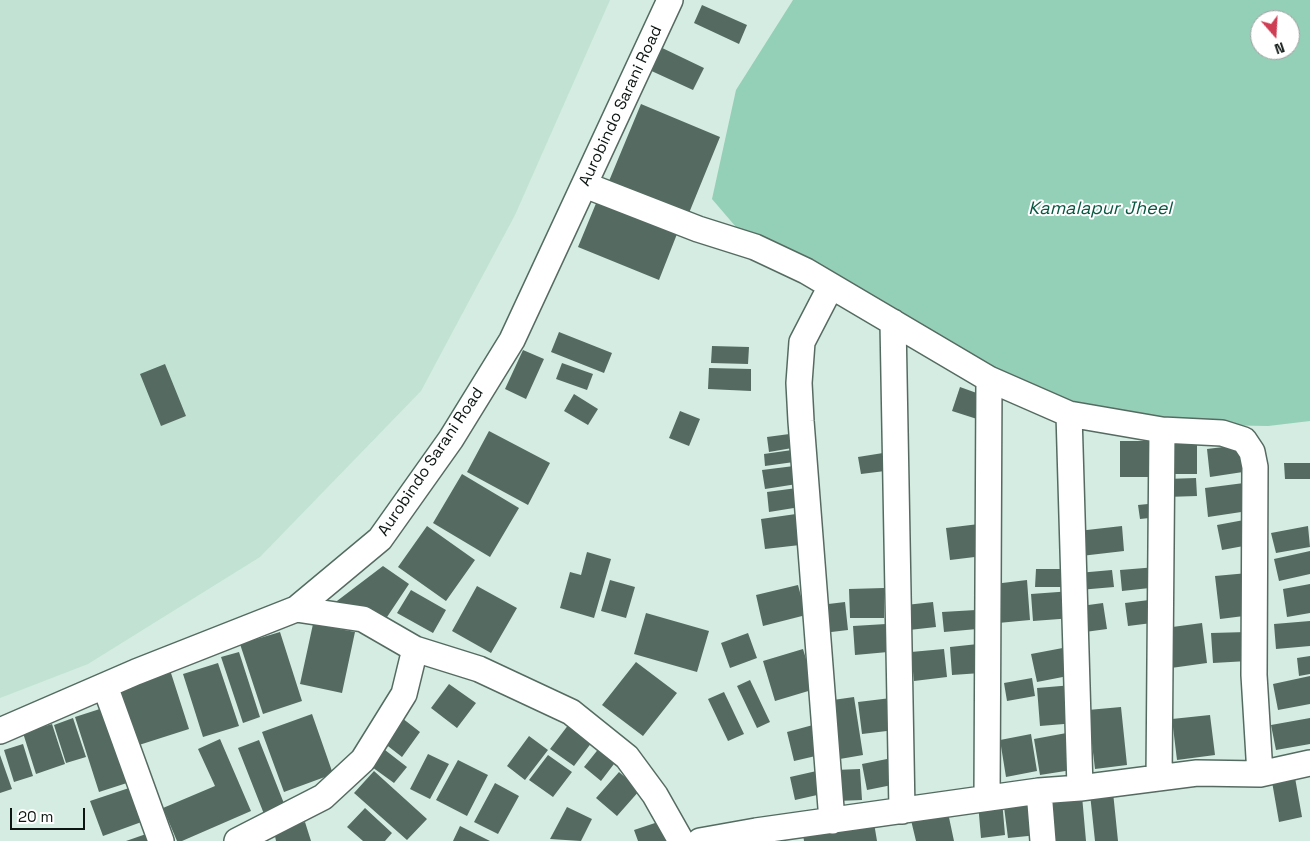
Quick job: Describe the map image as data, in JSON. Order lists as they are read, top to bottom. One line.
{"streets":{"street":["Aurobindo Sarani Road"]},"water":["Kamalapur Jheel"],"scale_bar":"20 m","north":"bottom"}
